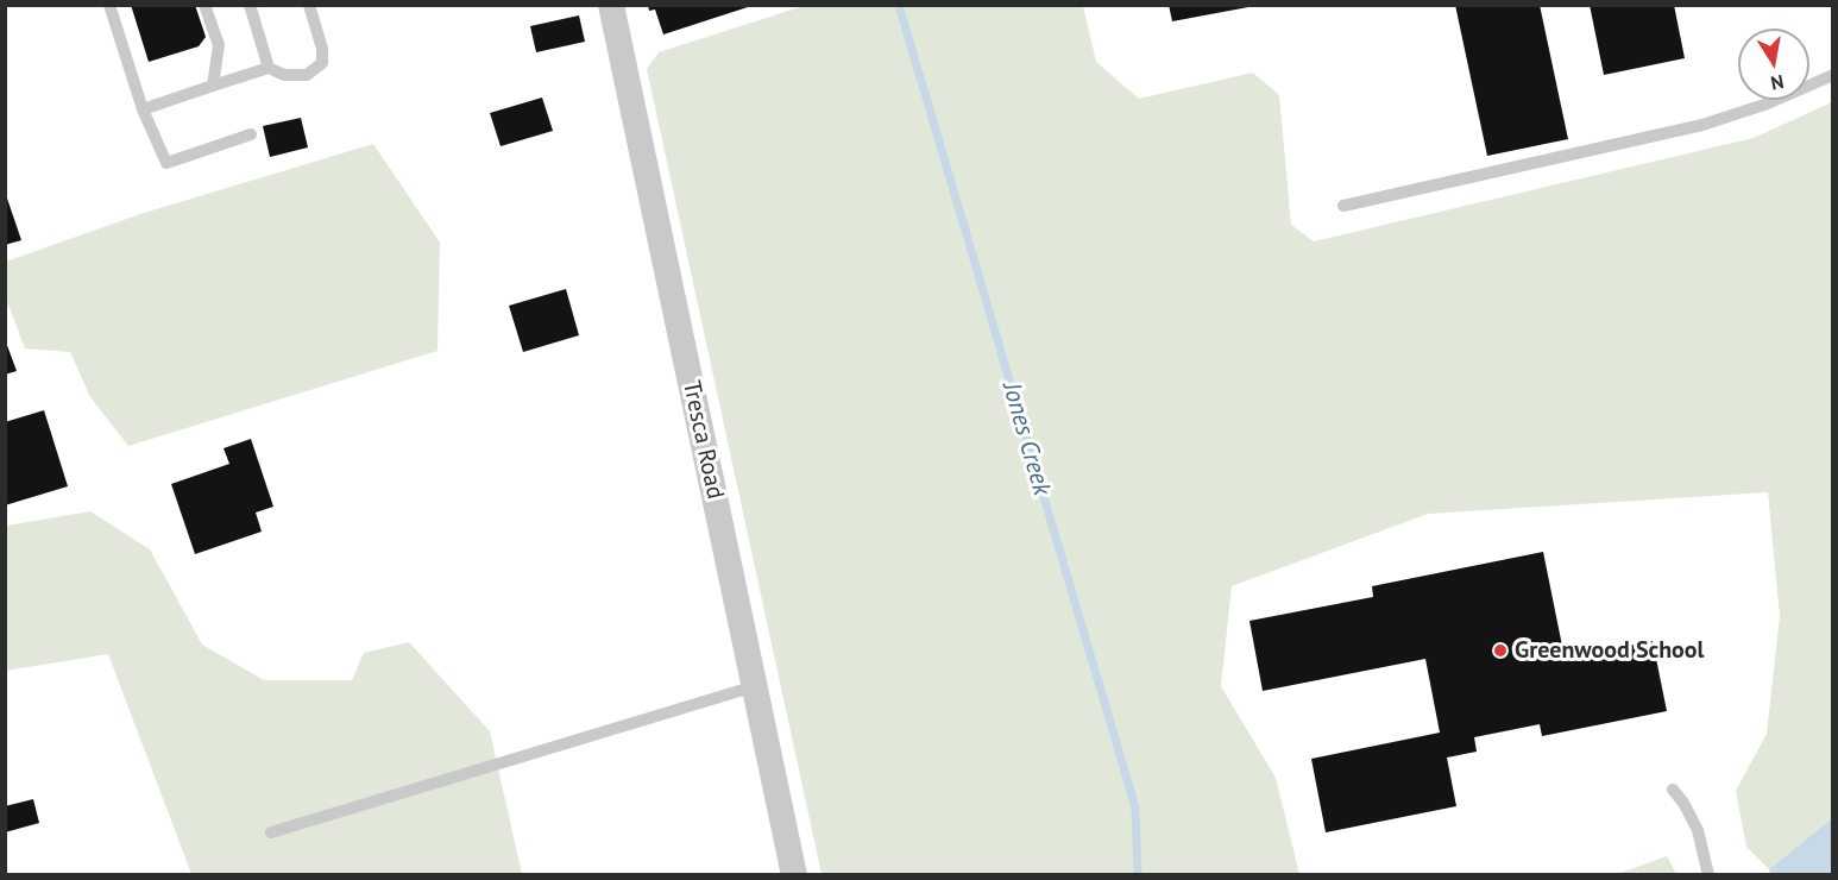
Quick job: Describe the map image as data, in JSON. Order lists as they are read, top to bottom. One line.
{"streets":{"street":["Tresca Road"]},"water":["Jones Creek"],"places":["Greenwood School"],"north":"bottom"}
